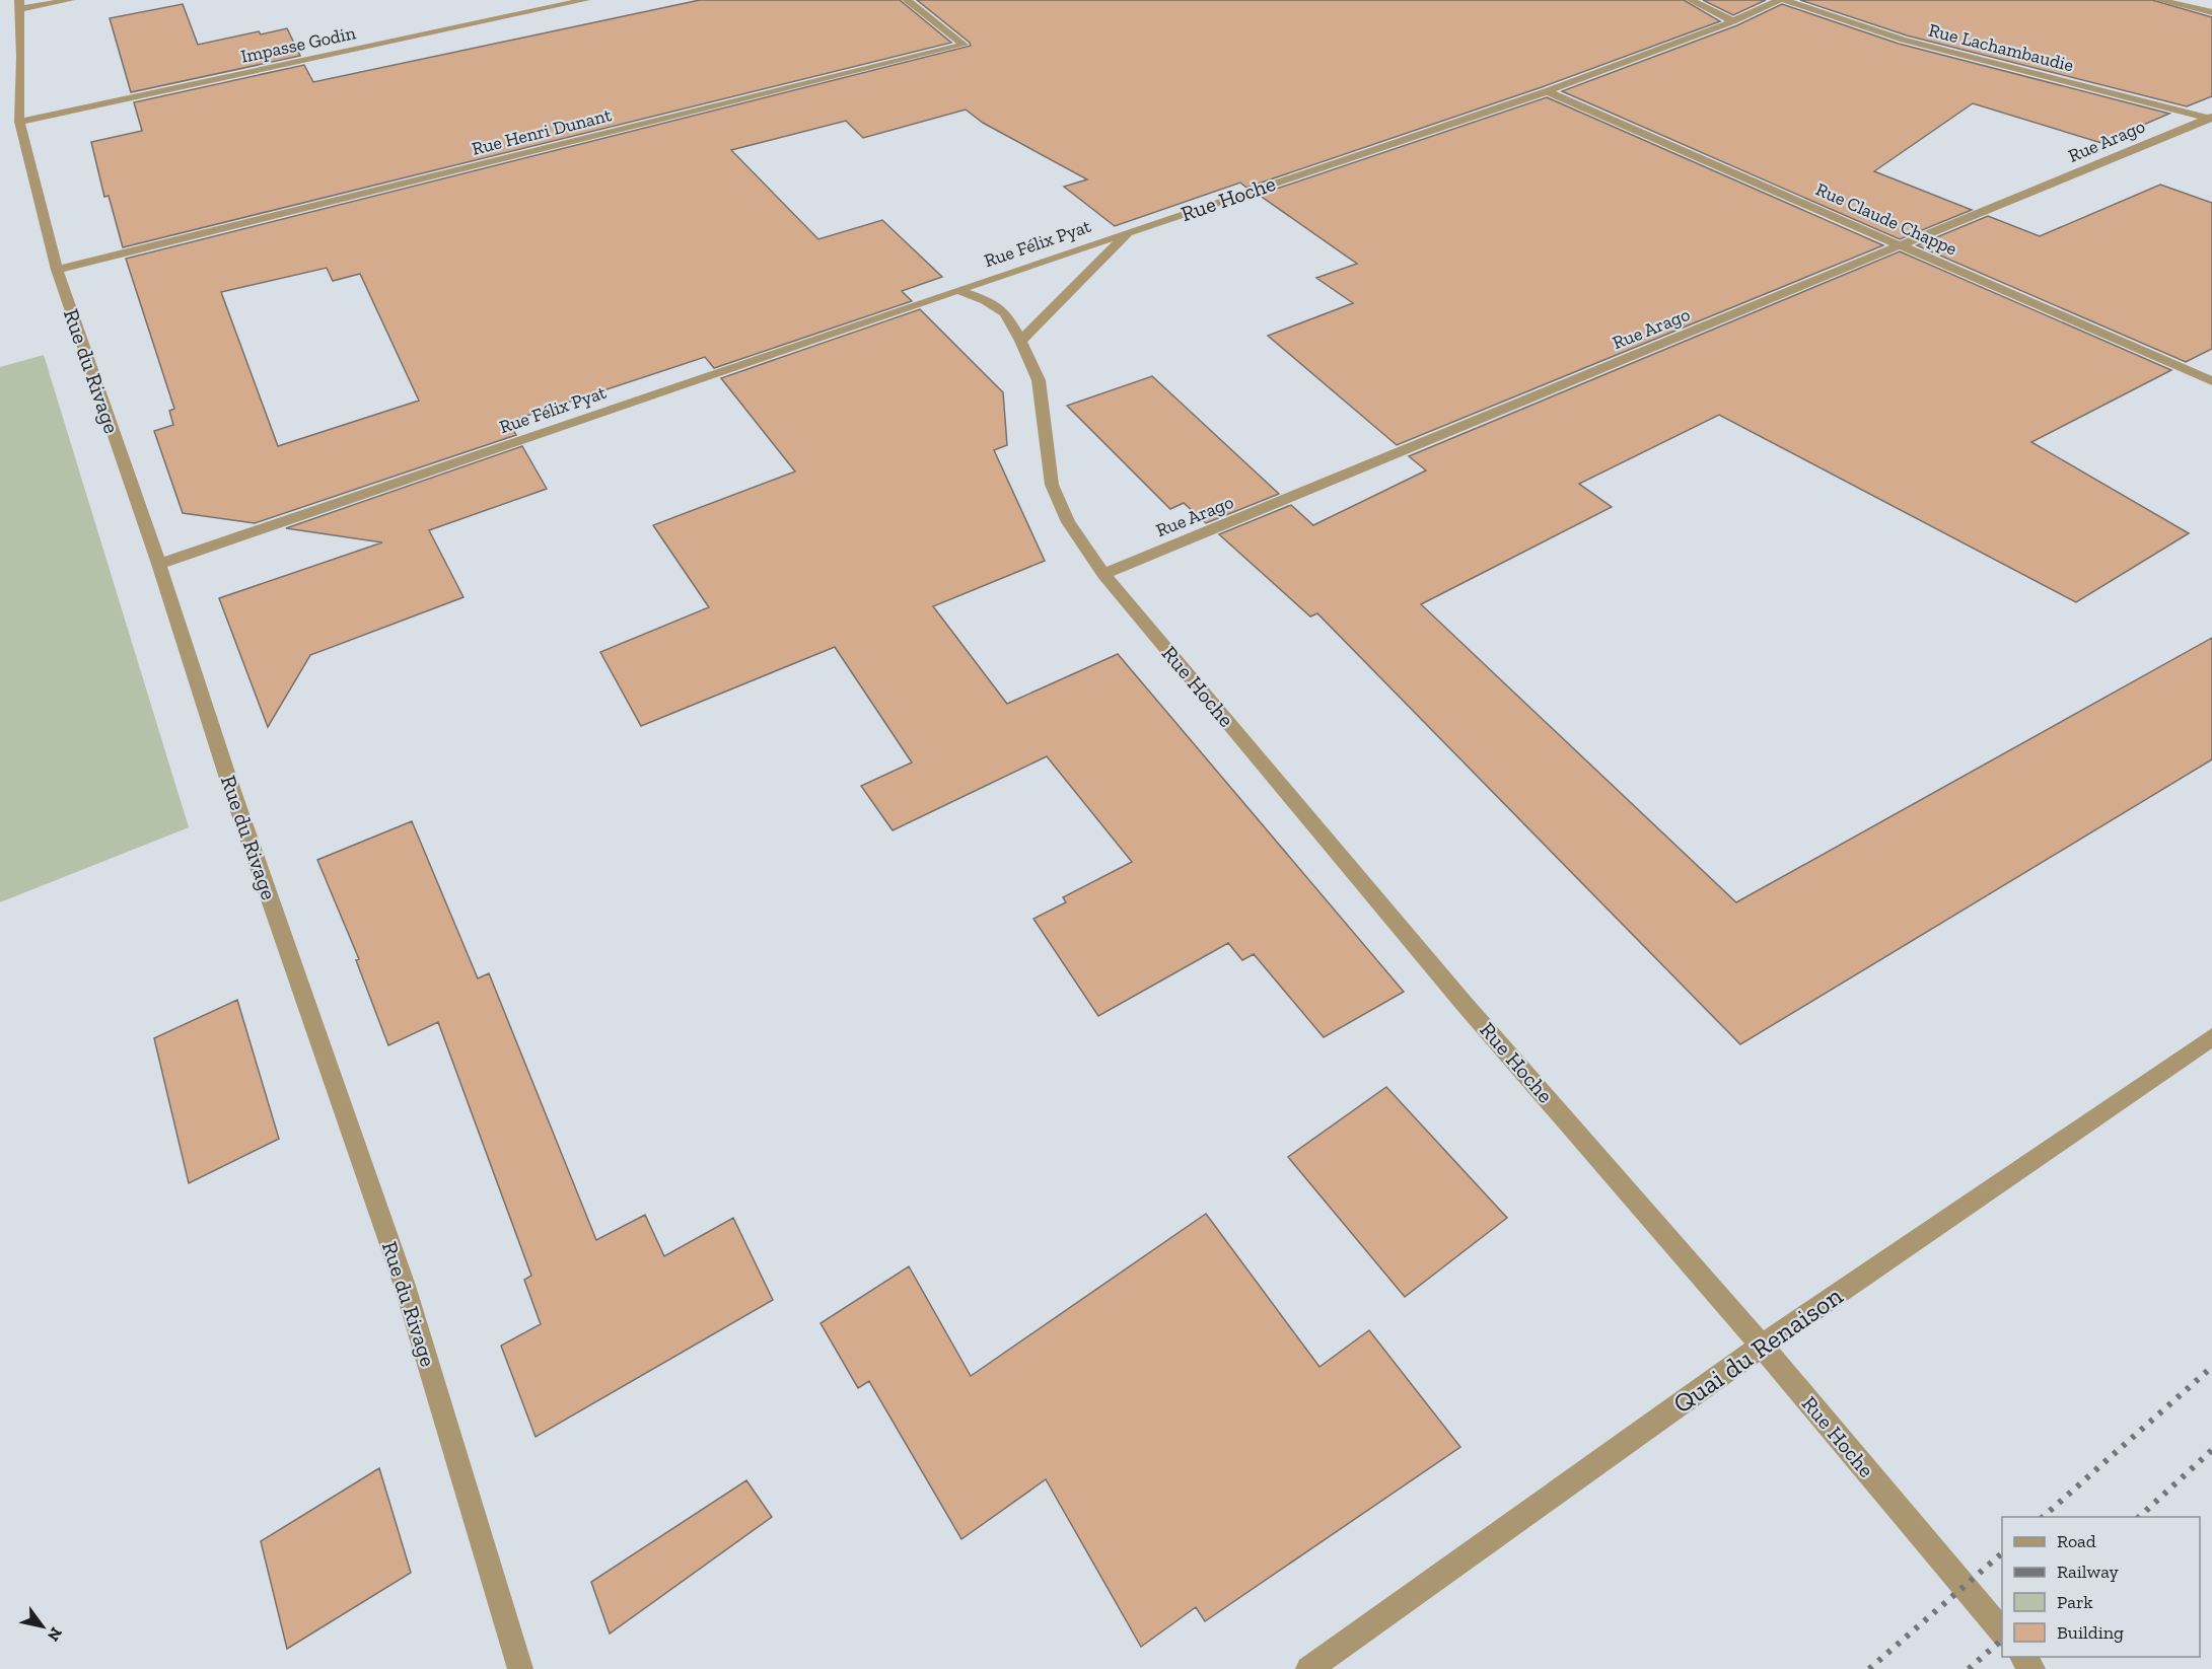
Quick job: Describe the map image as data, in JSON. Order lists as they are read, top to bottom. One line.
{"streets":{"street":["Impasse Godin","Rue Lachambaudie","Rue Henri Dunant","Rue Arago","Rue Hoche","Rue Claude Chappe","Rue Félix Pyat","Rue du Rivage","Quai du Renaison"]},"crossings":[["Impasse Godin","Rue du Rivage"],["Rue Lachambaudie","Rue Arago"],["Rue Lachambaudie","Rue Hoche"],["Rue Henri Dunant","Rue du Rivage"],["Rue Arago","Rue Hoche"],["Rue Arago","Rue Claude Chappe"],["Rue Hoche","Rue Claude Chappe"],["Rue Hoche","Rue Félix Pyat"],["Rue Hoche","Quai du Renaison"],["Rue Félix Pyat","Rue du Rivage"]],"legend":["Road","Railway","Park","Building"],"north":"bottom right"}
